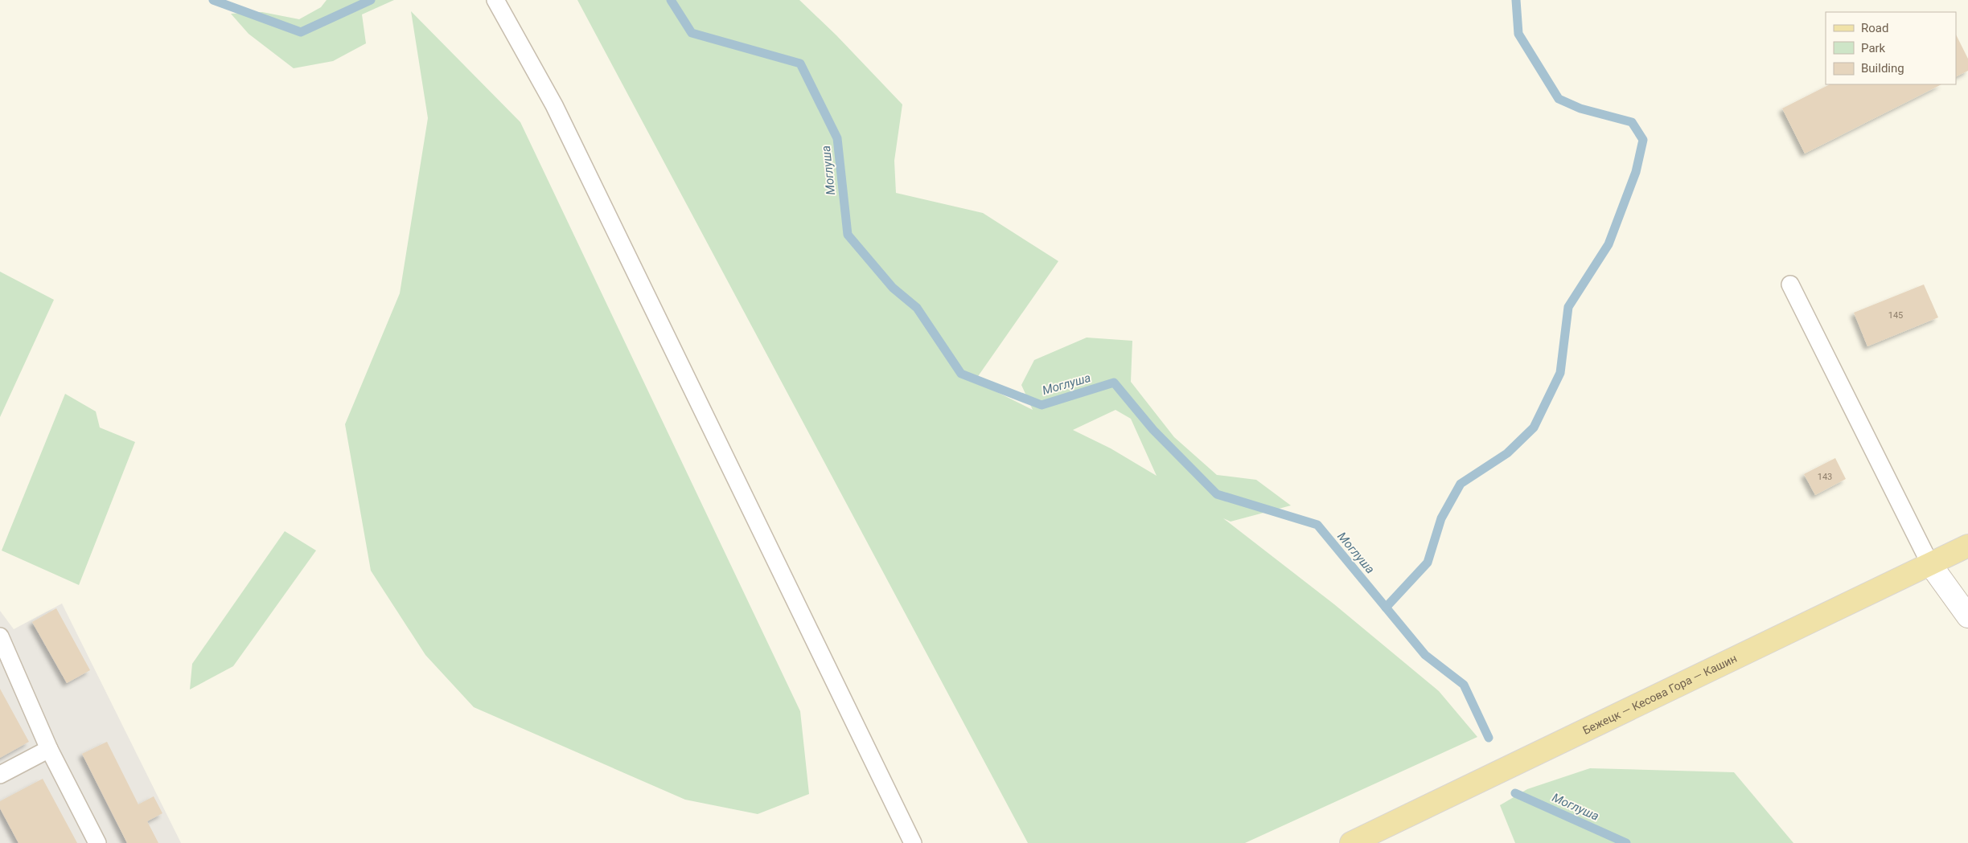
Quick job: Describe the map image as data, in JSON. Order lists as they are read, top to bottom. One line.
{"streets":{"main road":["Бежецк — Кесова Гора — Кашин"]},"water":["Моглуша"],"house_numbers":["145","143"],"legend":["Road","Park","Building"]}
